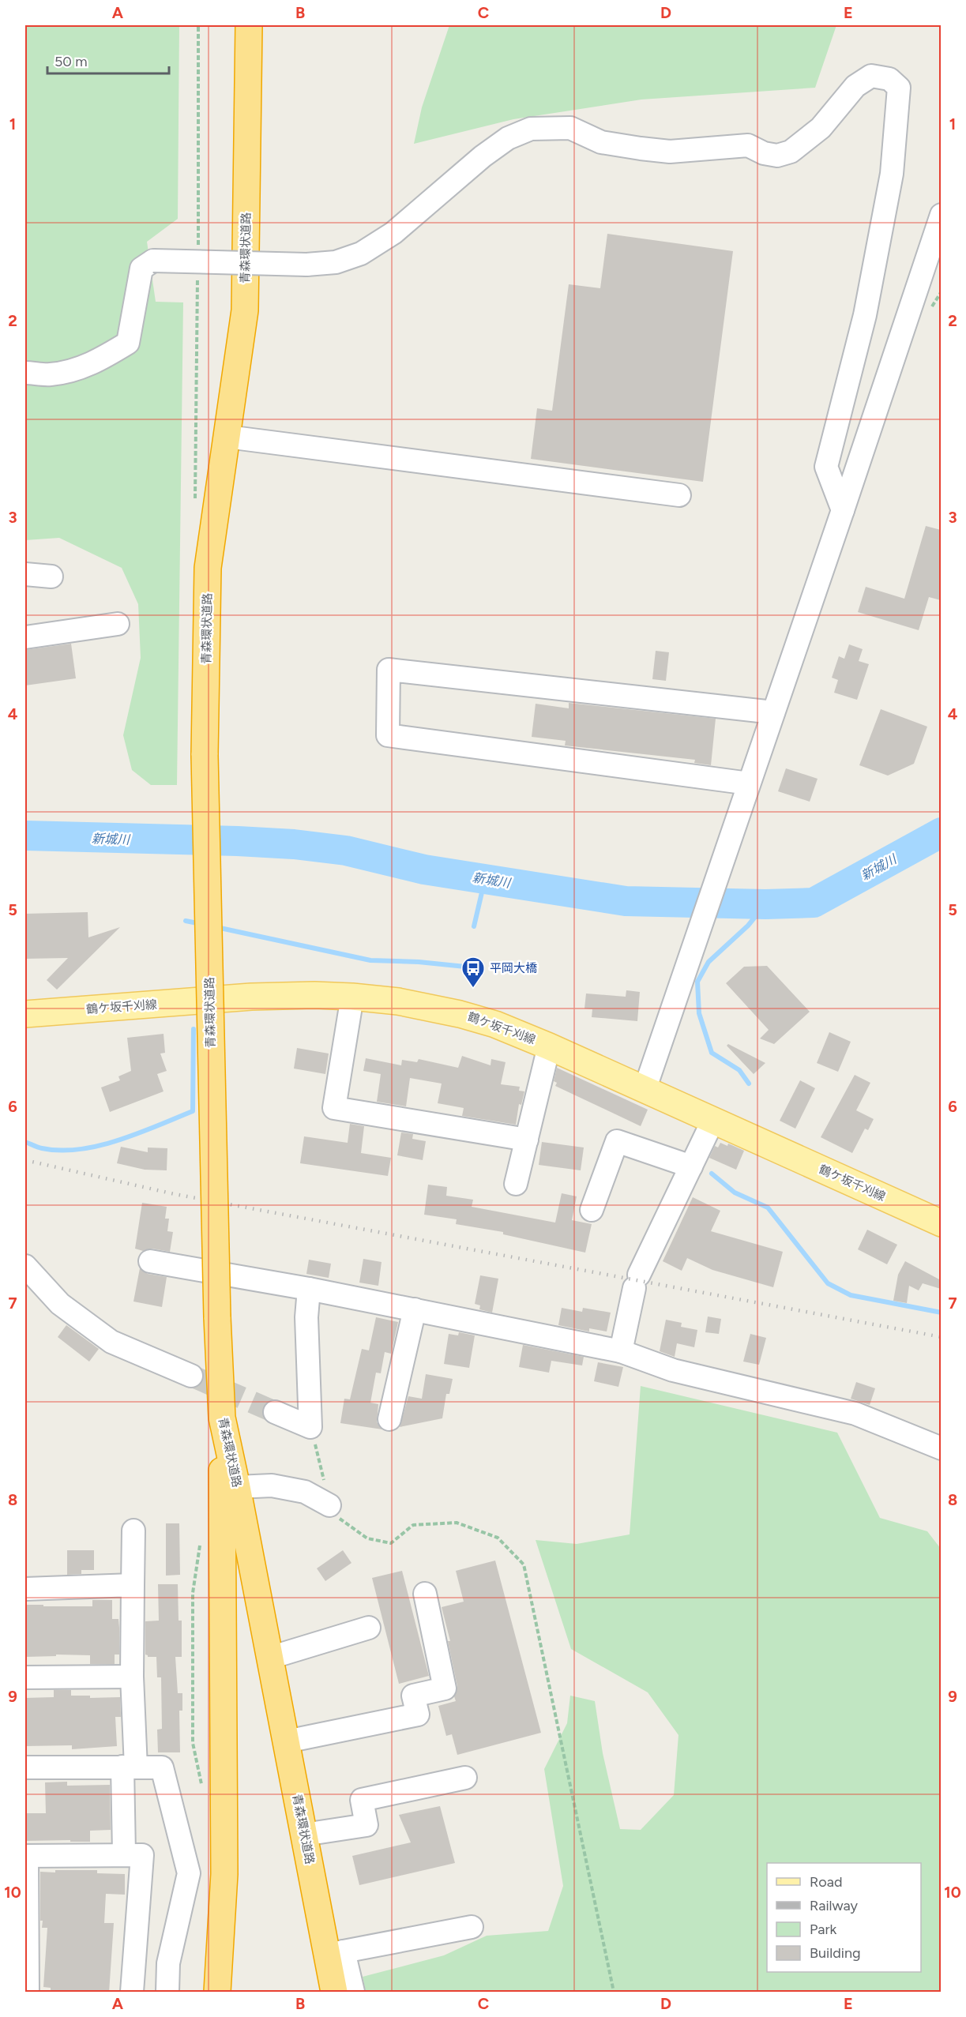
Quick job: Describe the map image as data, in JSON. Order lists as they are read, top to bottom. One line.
{"streets":{"highway":["青森環状道路"],"main road":["鶴ケ坂千刈線"]},"water":["新城川"],"places":{"bus stop":["平岡大橋"]},"legend":["Road","Railway","Park","Building"],"scale_bar":"50 m","grid":{"columns":["A","B","C","D","E"],"rows":["1","2","3","4","5","6","7","8","9","10"]}}
